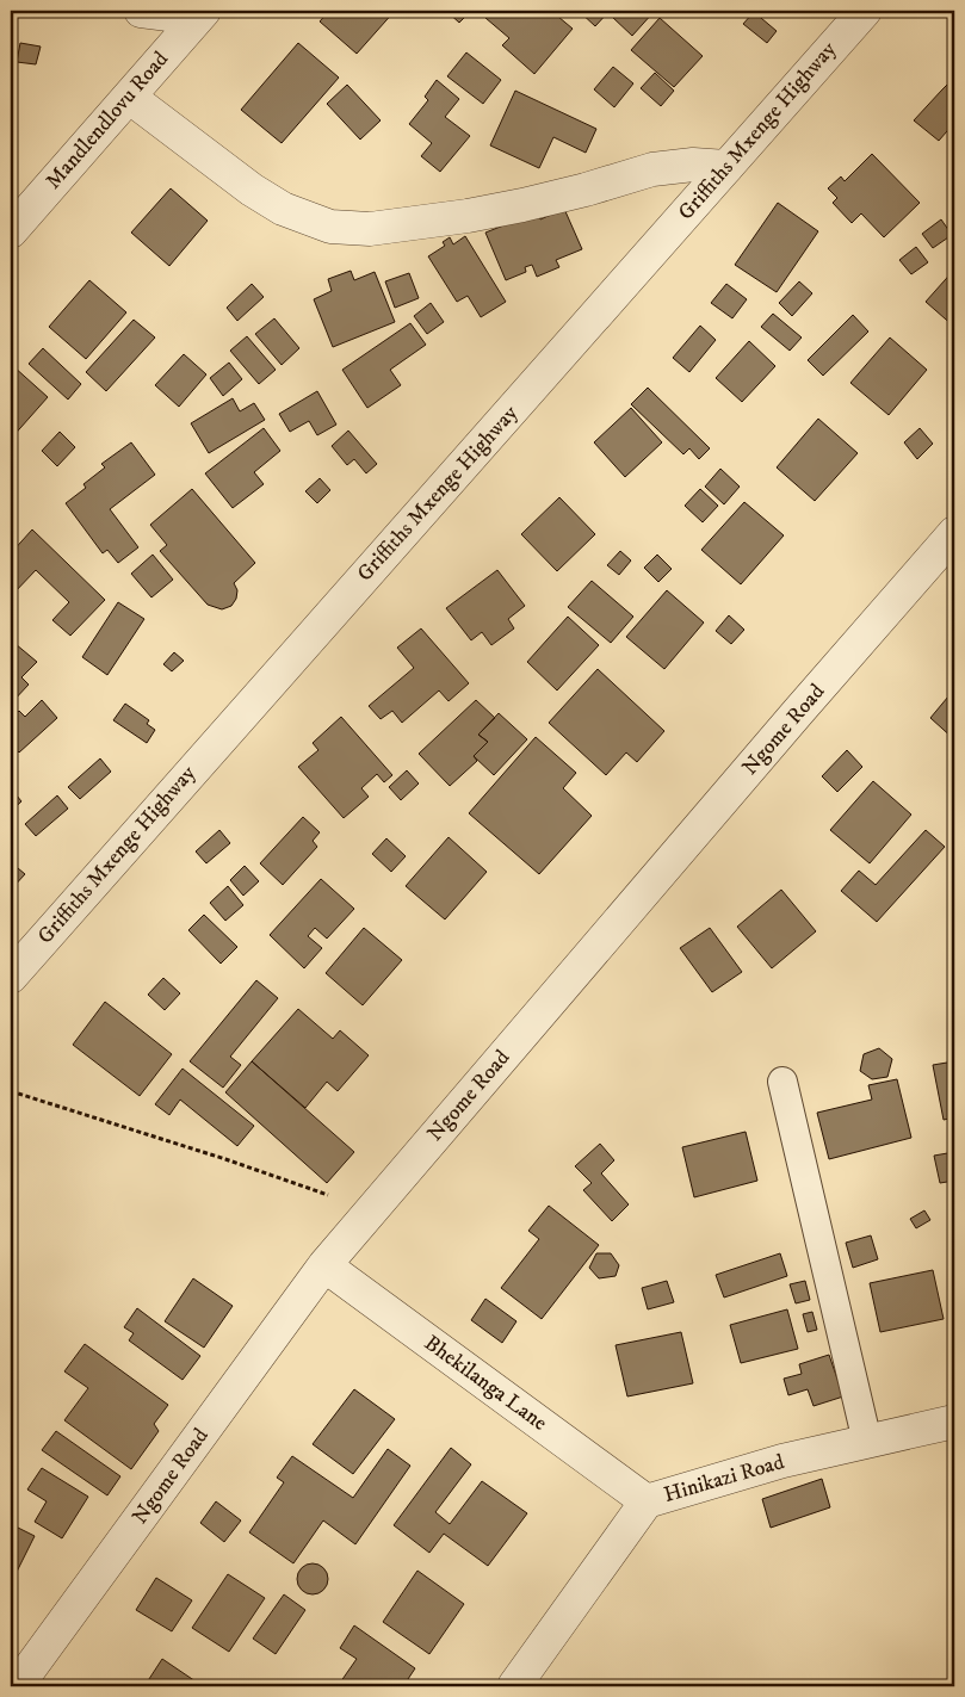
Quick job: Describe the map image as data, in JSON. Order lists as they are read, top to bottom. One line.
{"streets":{"street":["Mandlendlovu Road","Griffiths Mxenge Highway","Ngome Road","Bhekilanga Lane","Hinikazi Road"]},"crossings":[["Ngome Road","Bhekilanga Lane"],["Bhekilanga Lane","Hinikazi Road"]]}
